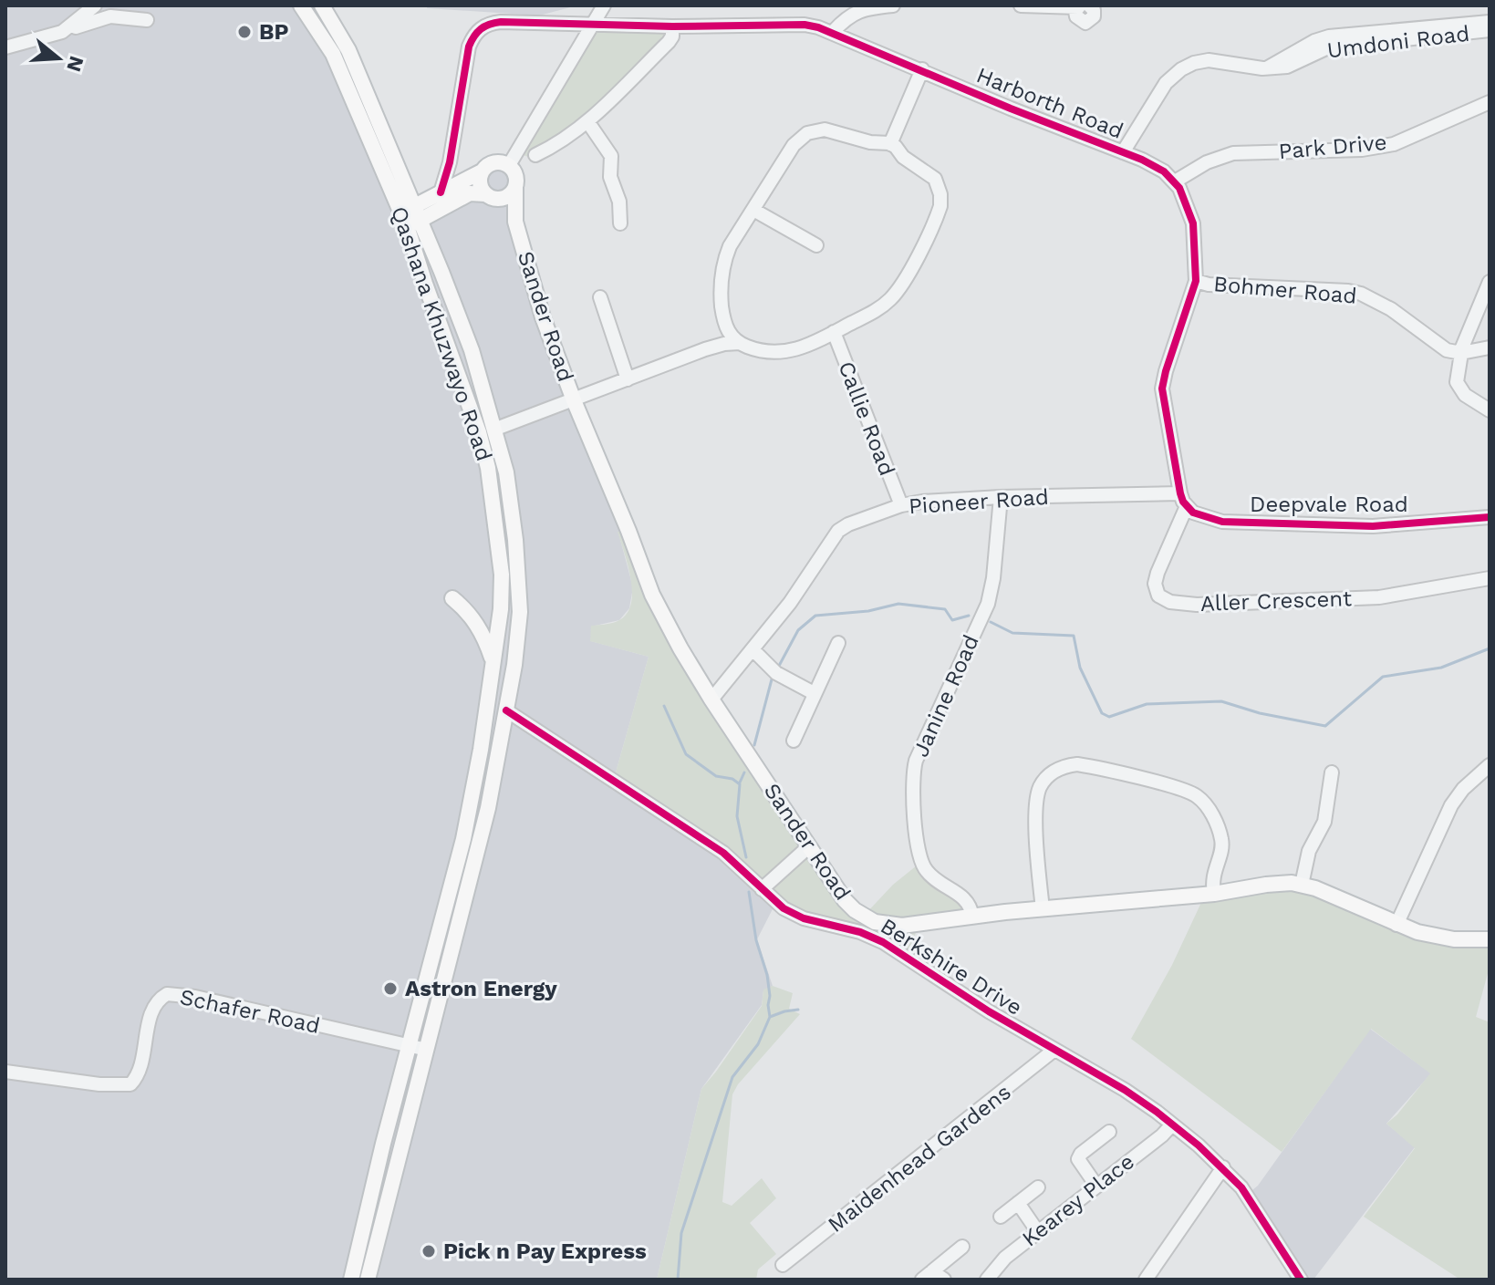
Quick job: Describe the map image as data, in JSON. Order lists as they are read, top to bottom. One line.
{"streets":{"main road":["Sander Road","Qashana Khuzwayo Road"],"street":["Umdoni Road","Harborth Road","Park Drive","Bohmer Road","Callie Road","Pioneer Road","Deepvale Road","Aller Crescent","Janine Road","Berkshire Drive","Schafer Road","Maidenhead Gardens","Kearey Place"]},"crossings":[["Umdoni Road","Harborth Road"],["Harborth Road","Park Drive"],["Harborth Road","Bohmer Road"],["Harborth Road","Pioneer Road"],["Harborth Road","Deepvale Road"],["Harborth Road","Aller Crescent"],["Sander Road","Pioneer Road"],["Sander Road","Janine Road"],["Qashana Khuzwayo Road","Berkshire Drive"],["Qashana Khuzwayo Road","Schafer Road"],["Callie Road","Pioneer Road"],["Pioneer Road","Deepvale Road"],["Pioneer Road","Aller Crescent"],["Pioneer Road","Janine Road"],["Deepvale Road","Aller Crescent"],["Berkshire Drive","Maidenhead Gardens"],["Berkshire Drive","Kearey Place"]],"places":["BP","Astron Energy","Pick n Pay Express"],"north":"right"}
